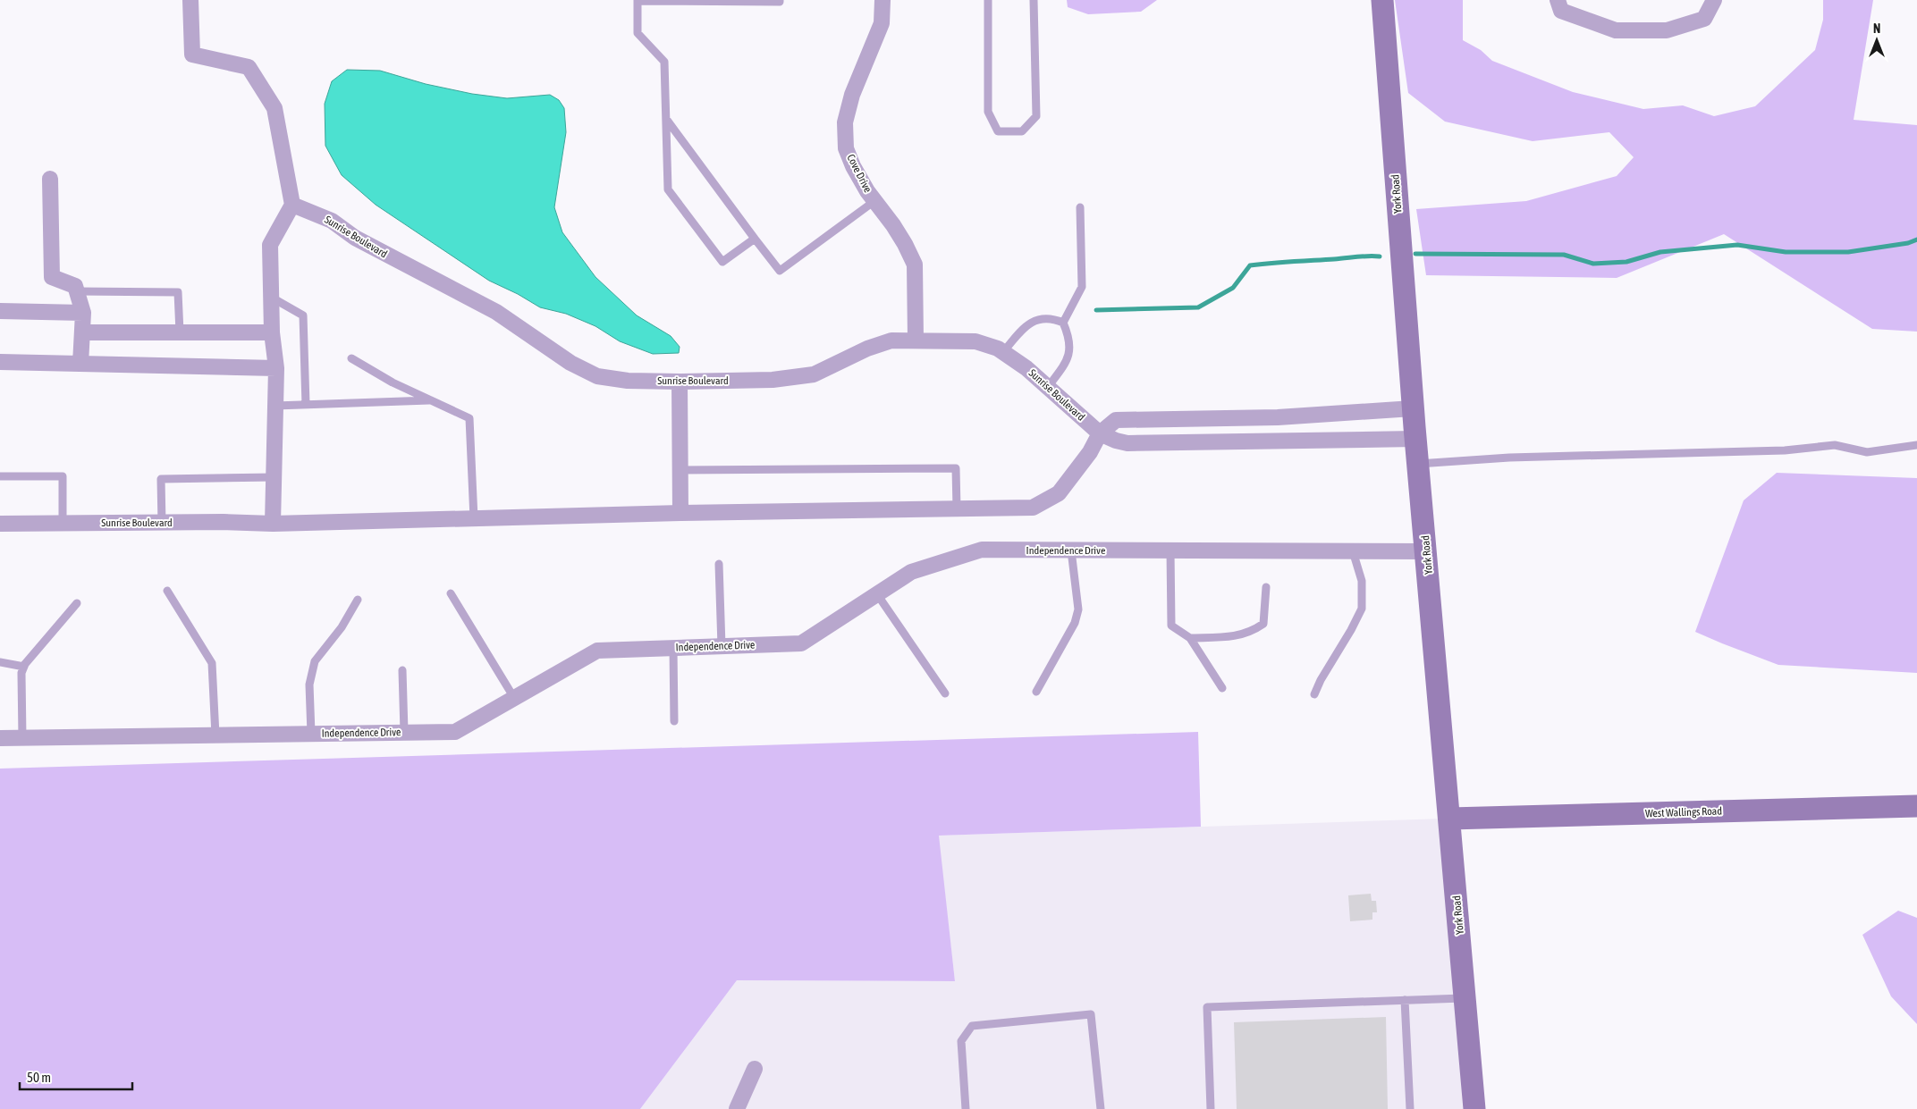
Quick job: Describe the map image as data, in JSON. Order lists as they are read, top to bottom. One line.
{"streets":{"street":["Cove Drive","York Road","Sunrise Boulevard","Independence Drive","West Wallings Road"]},"crossings":[["Cove Drive","Sunrise Boulevard"],["York Road","Sunrise Boulevard"],["York Road","Independence Drive"],["York Road","West Wallings Road"]],"scale_bar":"50 m","north":"top"}
